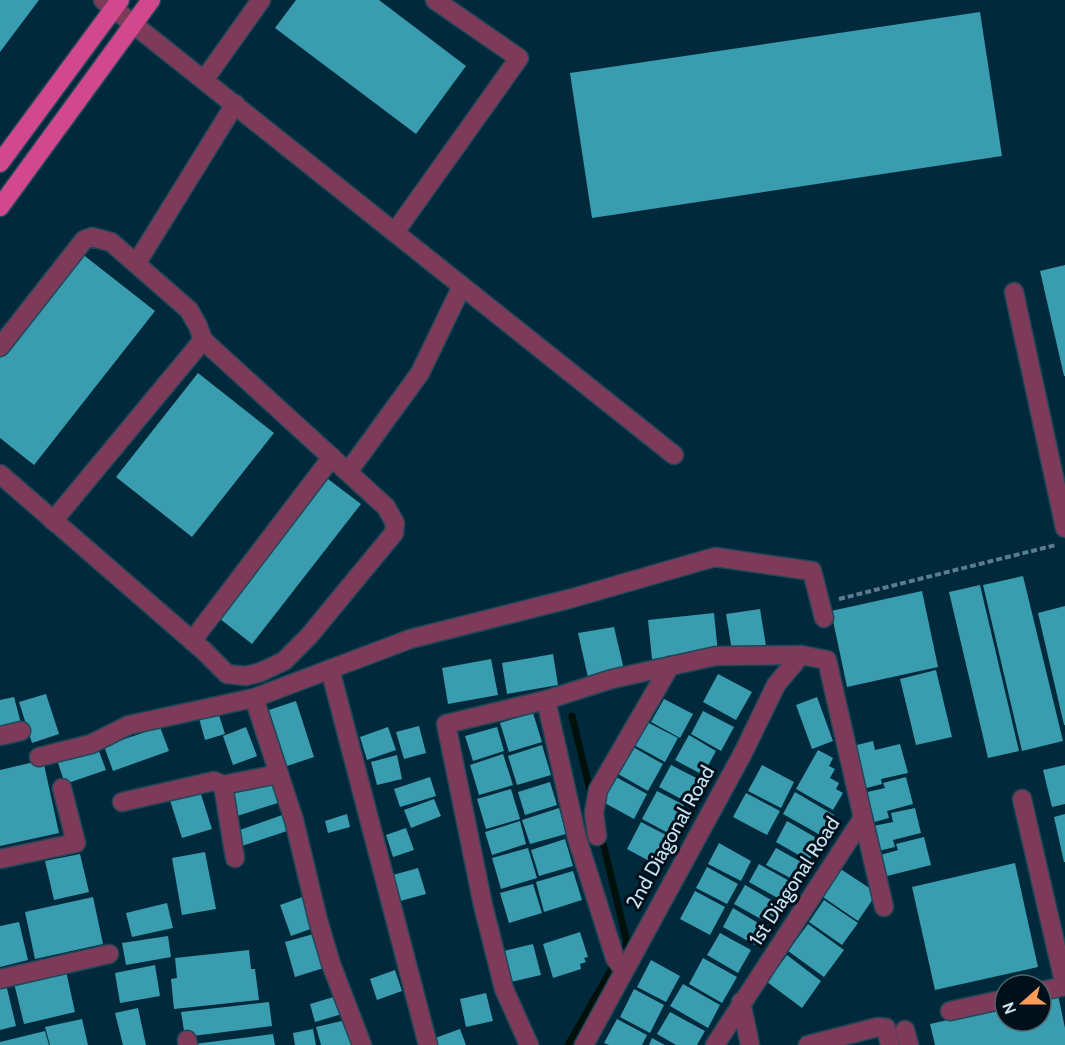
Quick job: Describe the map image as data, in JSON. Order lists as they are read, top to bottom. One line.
{"streets":{"street":["2nd Diagonal Road","1st Diagonal Road"]},"crossings":[["2nd Diagonal Road","1st Diagonal Road"]],"north":"left"}
